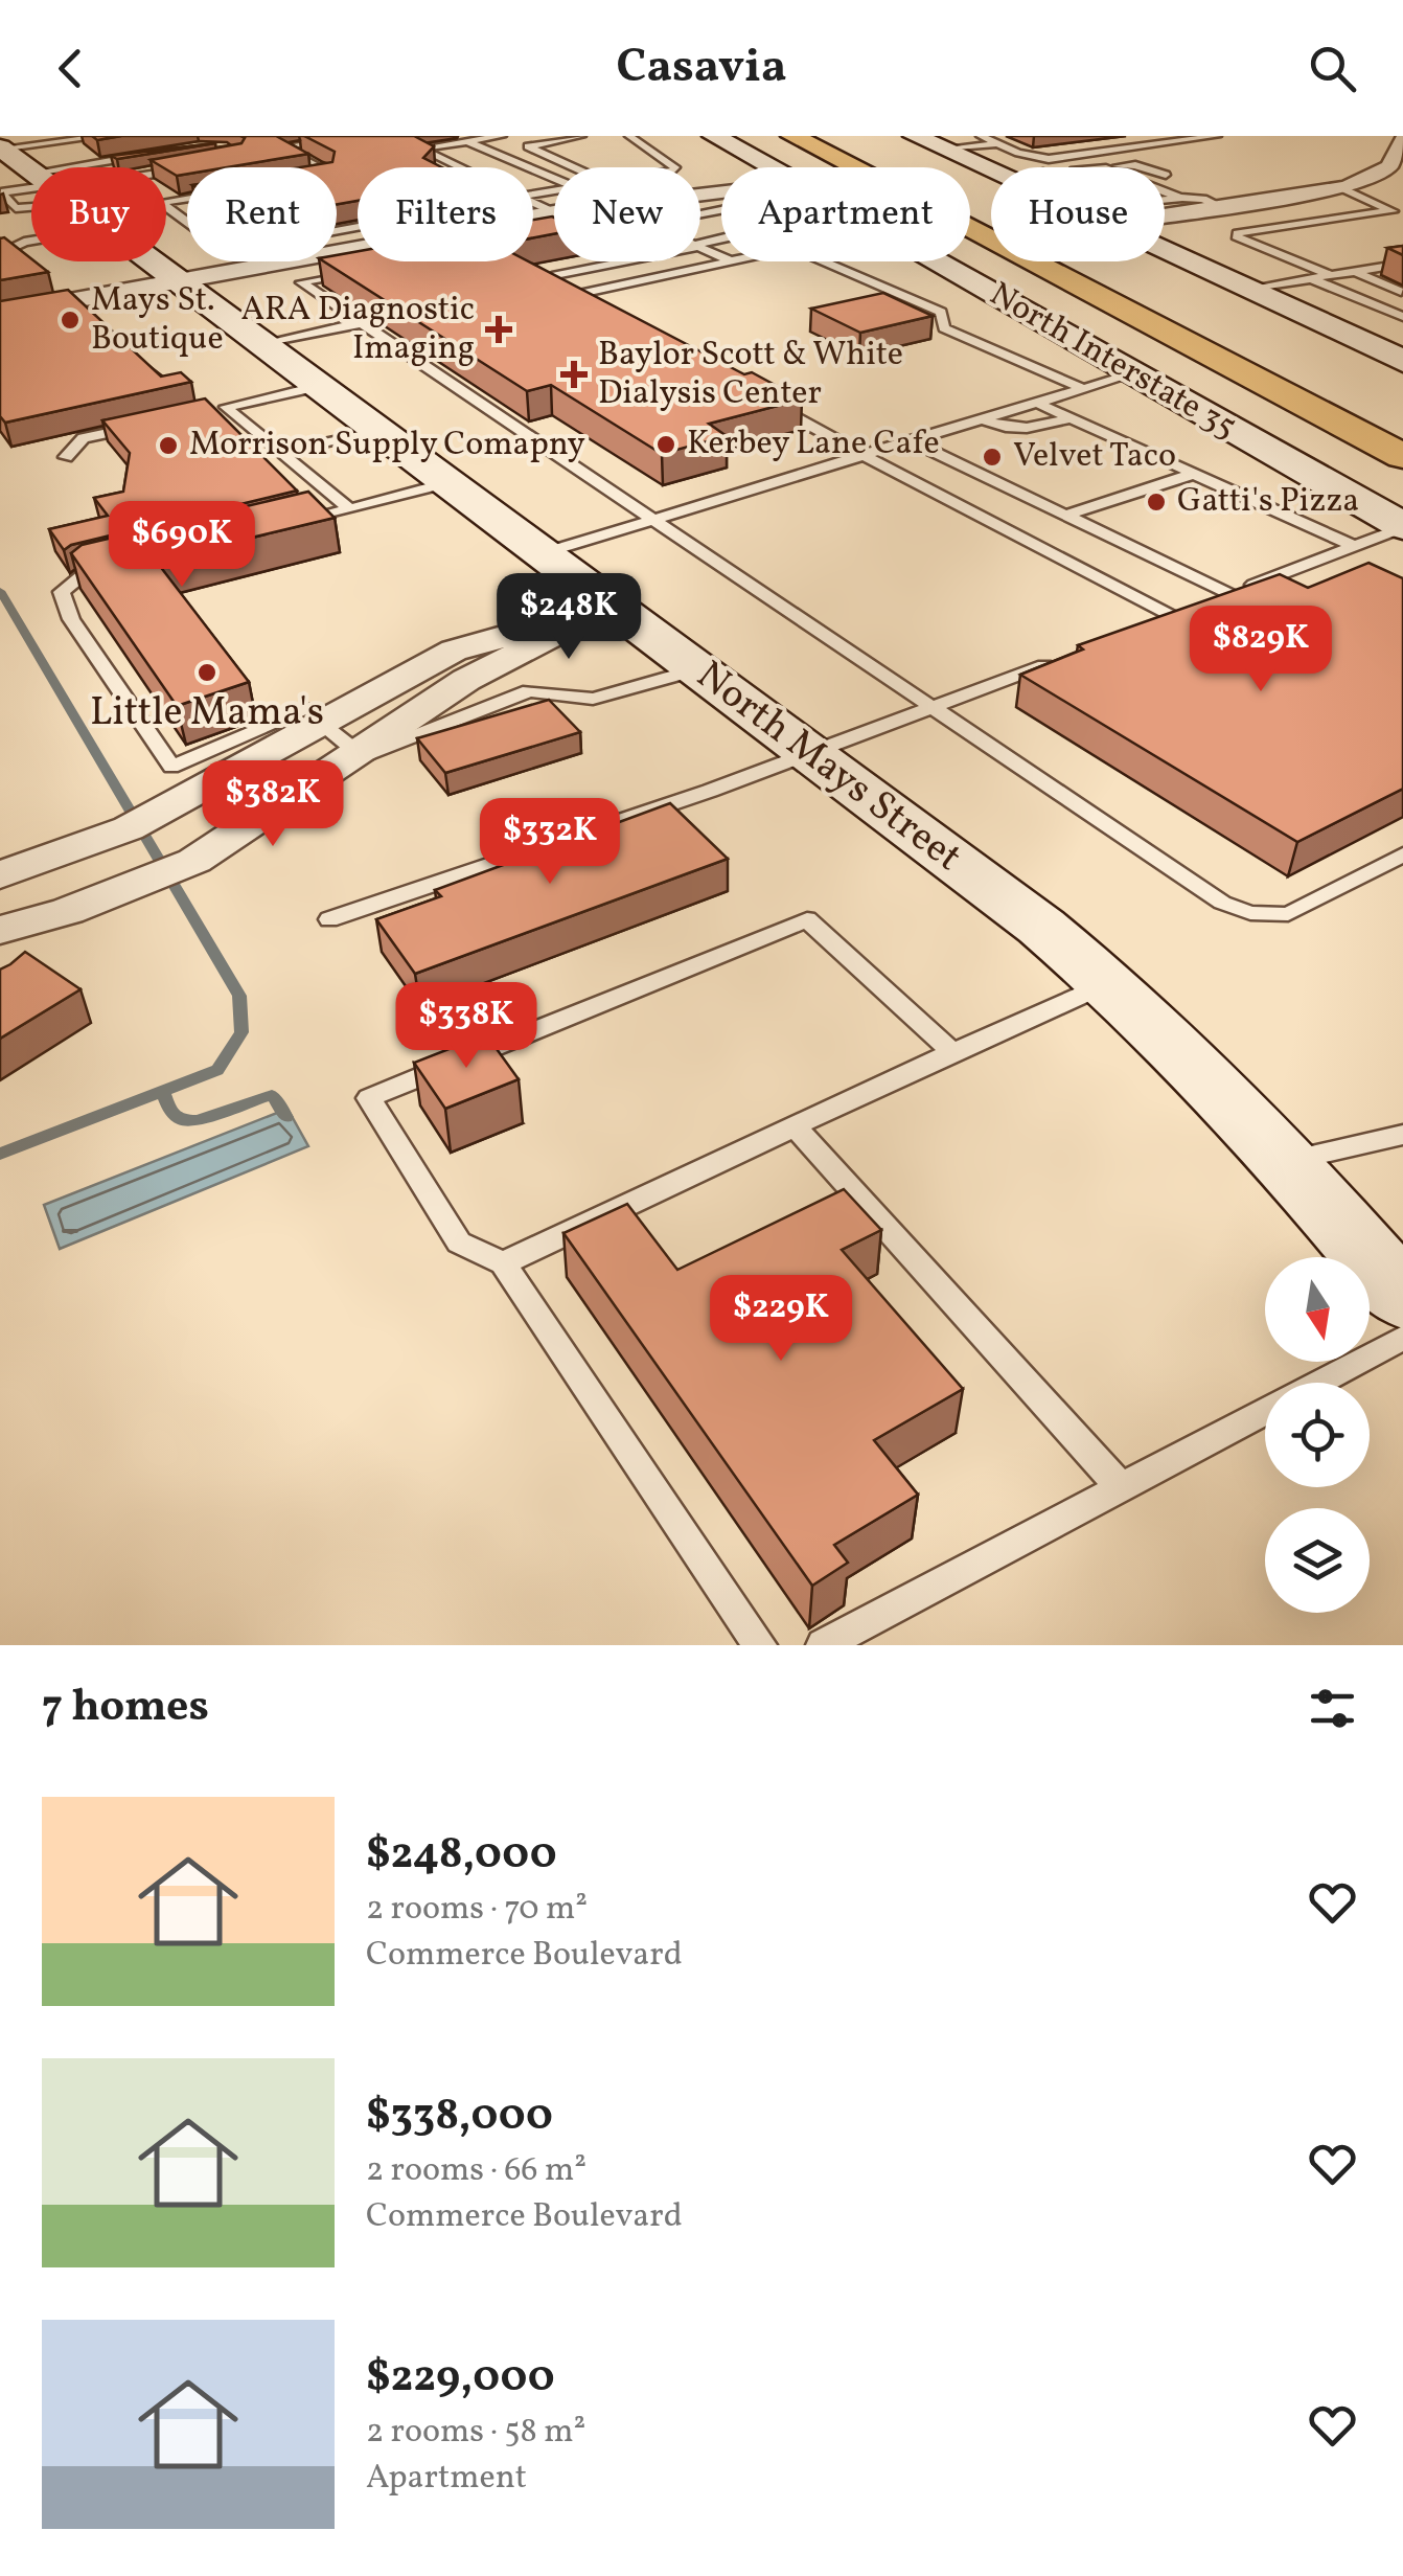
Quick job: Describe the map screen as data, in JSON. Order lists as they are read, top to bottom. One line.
{"streets":{"main road":["North Interstate 35","North Mays Street"]},"places":{"other":["Mays St. Boutique","Kerbey Lane Cafe","Morrison Supply Comapny","Velvet Taco","Gatti's Pizza","Little Mama's"],"health":["ARA Diagnostic Imaging","Baylor Scott & White Dialysis Center"]},"north":"bottom","page":{"header":"Casavia","chip":["Buy","Rent","Filters","New","Apartment","House"],"price":["$690K","$248K","$829K","$382K","$332K","$338K","$229K"],"heading":"7 homes","list":[{"name":"$248,000","note":"2 rooms · 70 m² · Commerce Boulevard"},{"name":"$338,000","note":"2 rooms · 66 m² · Commerce Boulevard"},{"name":"$229,000","note":"2 rooms · 58 m² · Apartment"}]}}
